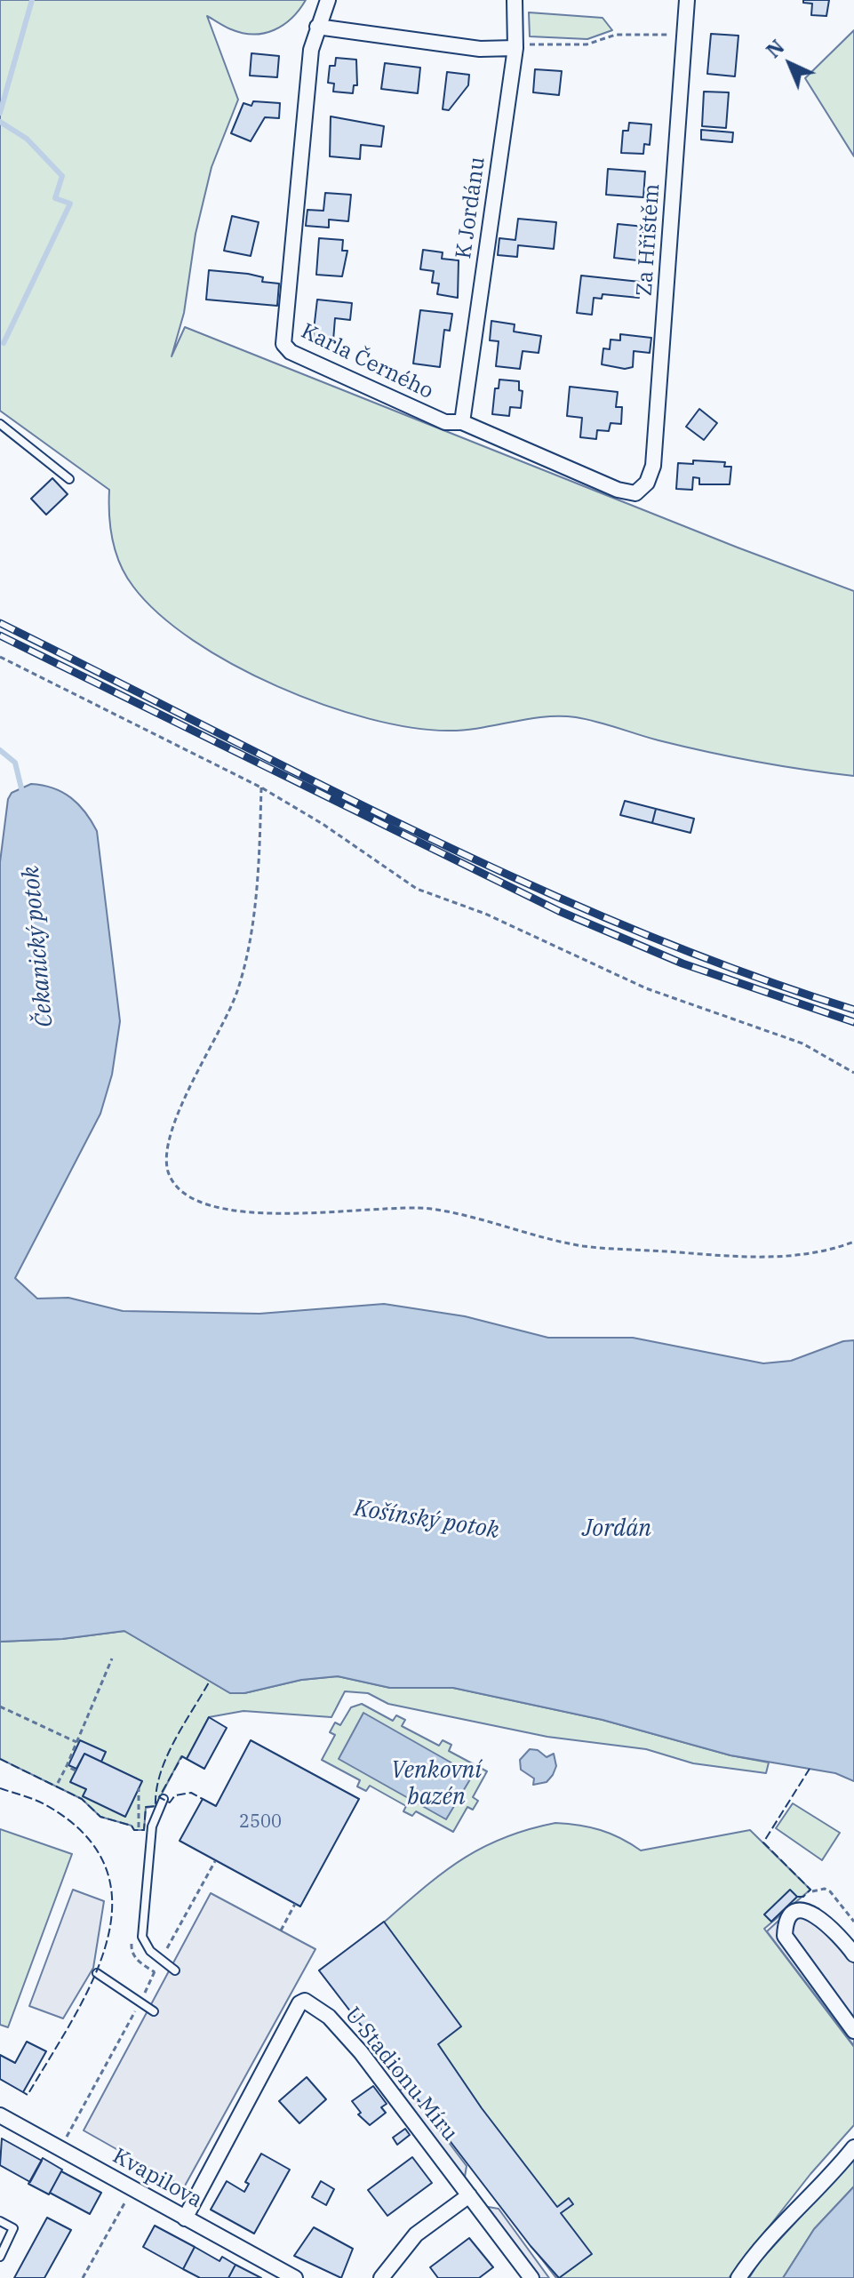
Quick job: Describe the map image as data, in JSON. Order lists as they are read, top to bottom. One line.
{"streets":{"street":["K Jordánu","Za Hřištěm","Karla Černého","U Stadionu Míru","Kvapilova"]},"crossings":[["K Jordánu","Karla Černého"],["Za Hřištěm","Karla Černého"],["U Stadionu Míru","Kvapilova"]],"water":["Čekanický potok","Košínský potok","Jordán","Venkovní bazén"],"house_numbers":["2500"],"north":"top left"}
